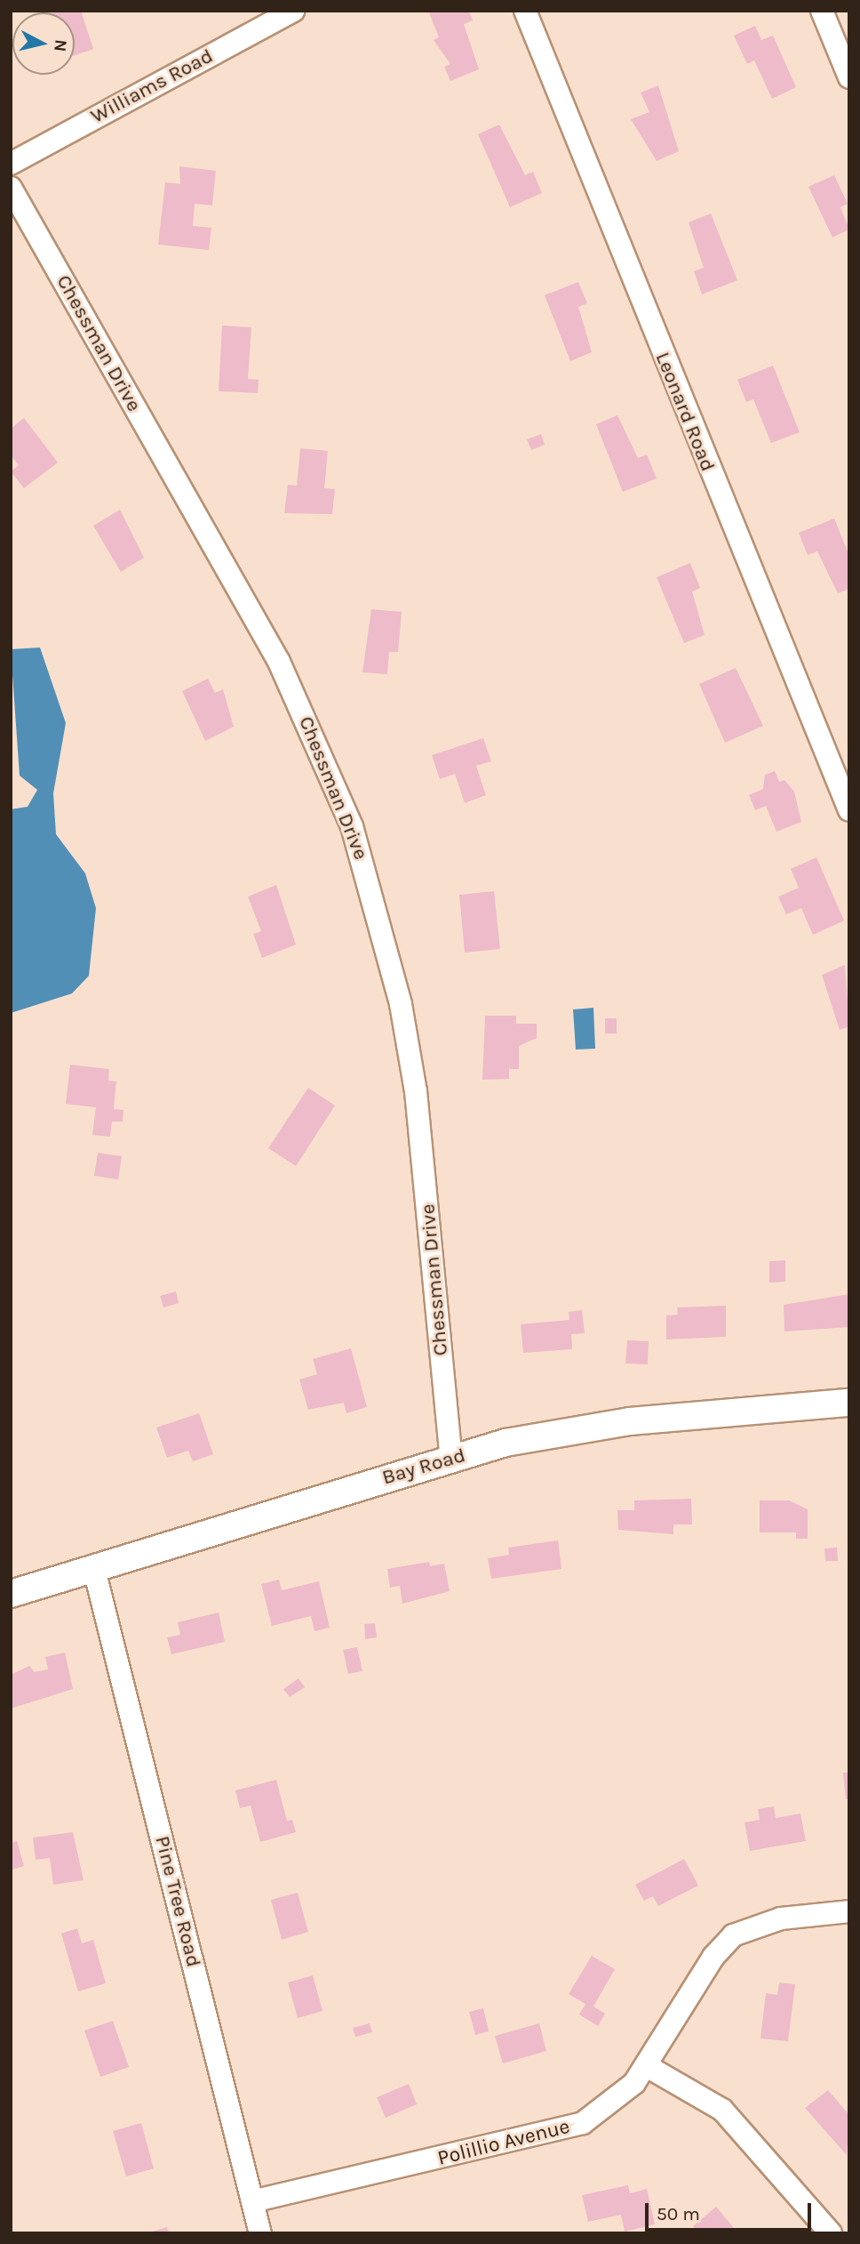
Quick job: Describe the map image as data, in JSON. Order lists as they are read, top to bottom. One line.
{"streets":{"main road":["Bay Road"],"street":["Williams Road","Chessman Drive","Leonard Road","Pine Tree Road","Polillio Avenue"]},"crossings":[["Chessman Drive","Bay Road"],["Bay Road","Pine Tree Road"],["Pine Tree Road","Polillio Avenue"]],"scale_bar":"50 m","north":"right"}
